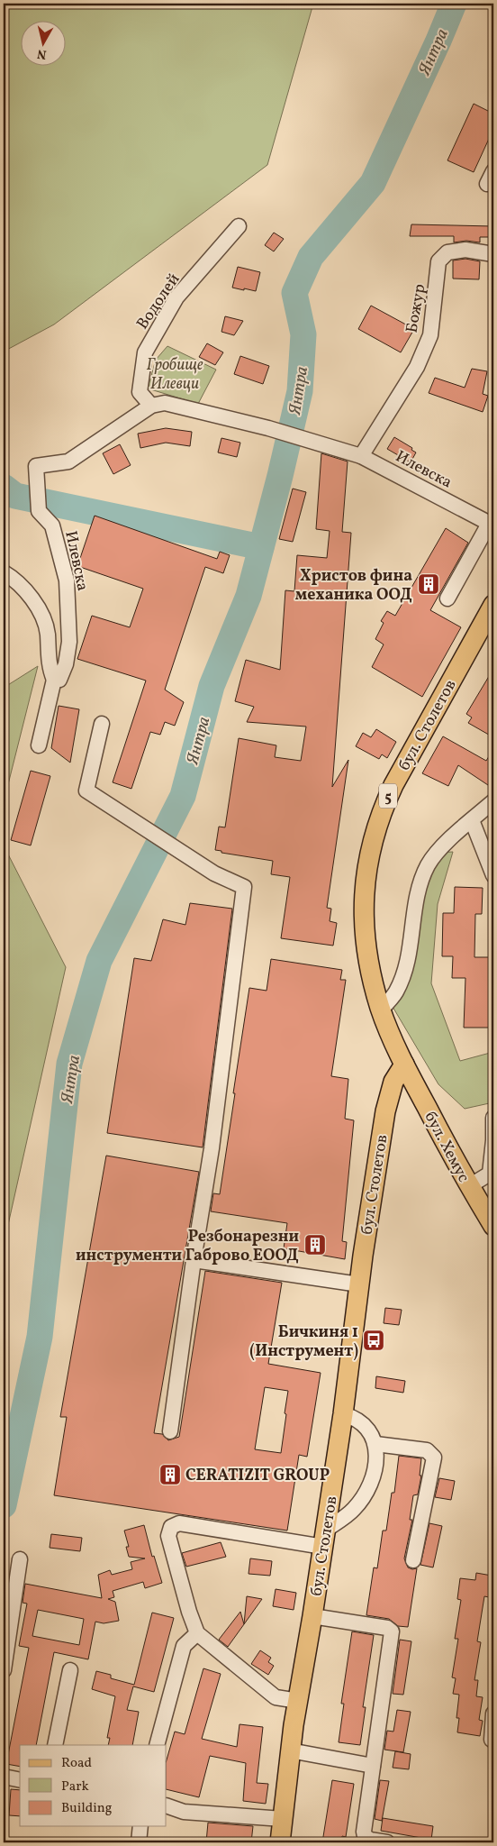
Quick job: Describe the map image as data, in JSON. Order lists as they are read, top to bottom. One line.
{"streets":{"main road":["бул. Столетов","5","бул. Хемус"],"street":["Водолей","Божур","Илевска"]},"crossings":[["Водолей","Илевска"],["Божур","Илевска"],["бул. Столетов","5"],["бул. Столетов","бул. Хемус"],["5","бул. Хемус"]],"water":["Янтра"],"parks":["Гробище Илевци"],"places":{"building":["Христов фина механика ООД","Резбонарезни инструменти Габрово ЕООД","CERATIZIT GROUP"],"bus stop":["Бичкиня 1 (Инструмент)"]},"legend":["Road","Park","Building"],"north":"bottom"}
